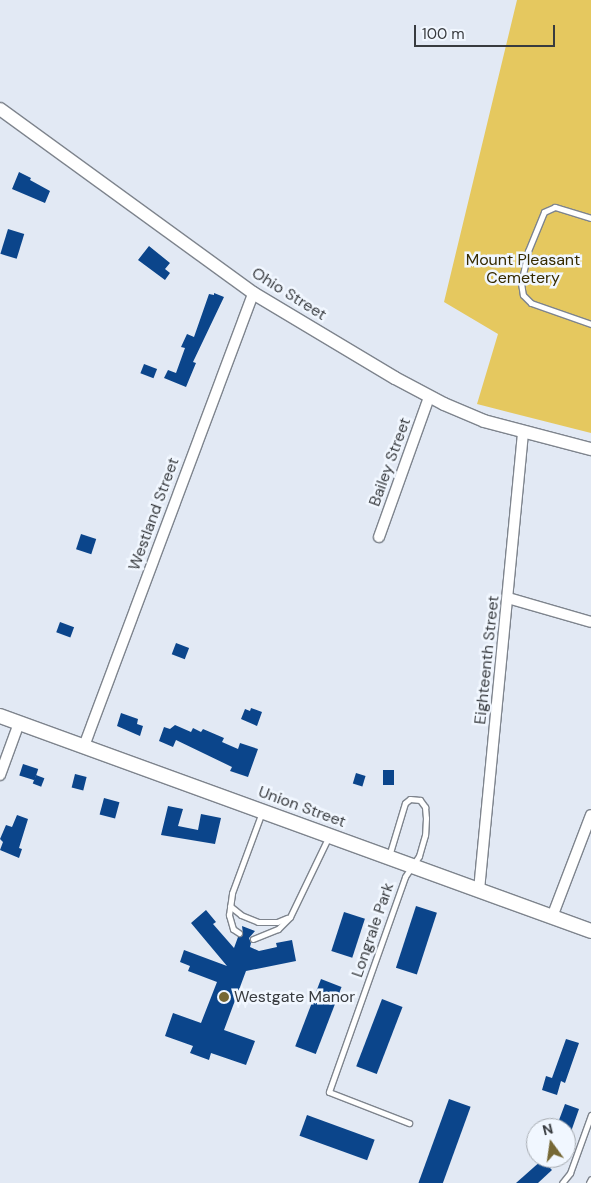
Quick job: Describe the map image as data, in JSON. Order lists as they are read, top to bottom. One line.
{"streets":{"main road":["Union Street"],"street":["Ohio Street","Bailey Street","Westland Street","Eighteenth Street"],"lane":["Longrale Park"]},"crossings":[["Ohio Street","Bailey Street"],["Ohio Street","Westland Street"],["Ohio Street","Eighteenth Street"],["Westland Street","Union Street"],["Eighteenth Street","Union Street"],["Union Street","Longrale Park"]],"parks":["Mount Pleasant Cemetery"],"places":["Westgate Manor"],"scale_bar":"100 m","north":"top"}
